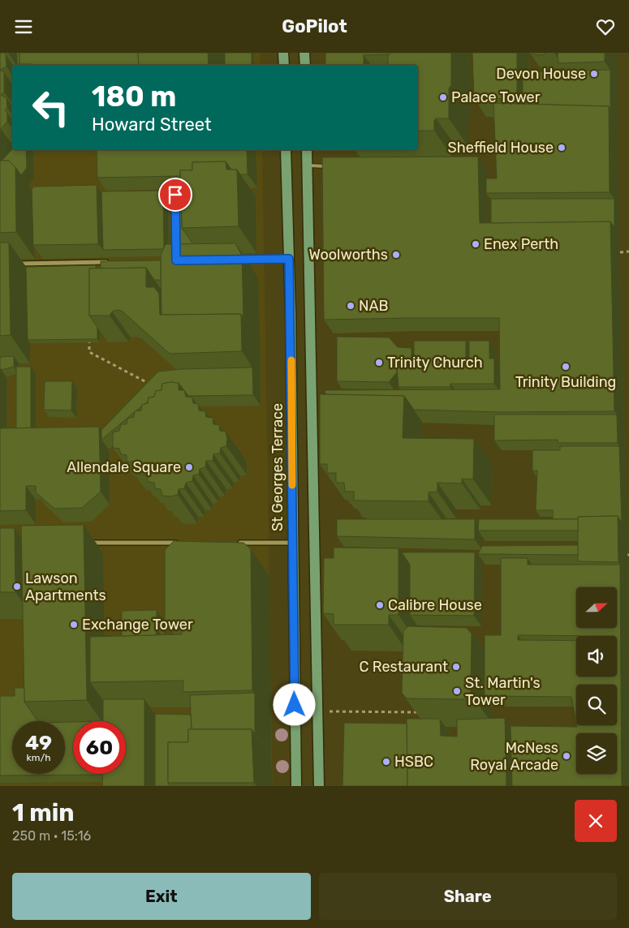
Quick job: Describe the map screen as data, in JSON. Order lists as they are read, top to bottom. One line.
{"streets":{"main road":["St Georges Terrace"]},"places":["Devon House","Palace Tower","Sheffield House","Enex Perth","Woolworths","NAB","Trinity Church","Trinity Building","Allendale Square","Lawson Apartments","Calibre House","Exchange Tower","C Restaurant","St. Martin's Tower","McNess Royal Arcade","HSBC"],"north":"right","page":{"header":"GoPilot","turn":["180 m","Howard Street"],"speed":"49 km/h","limit":"60","heading":["1 min","250 m · 15:16"],"buttons":["Exit","Share"]}}
